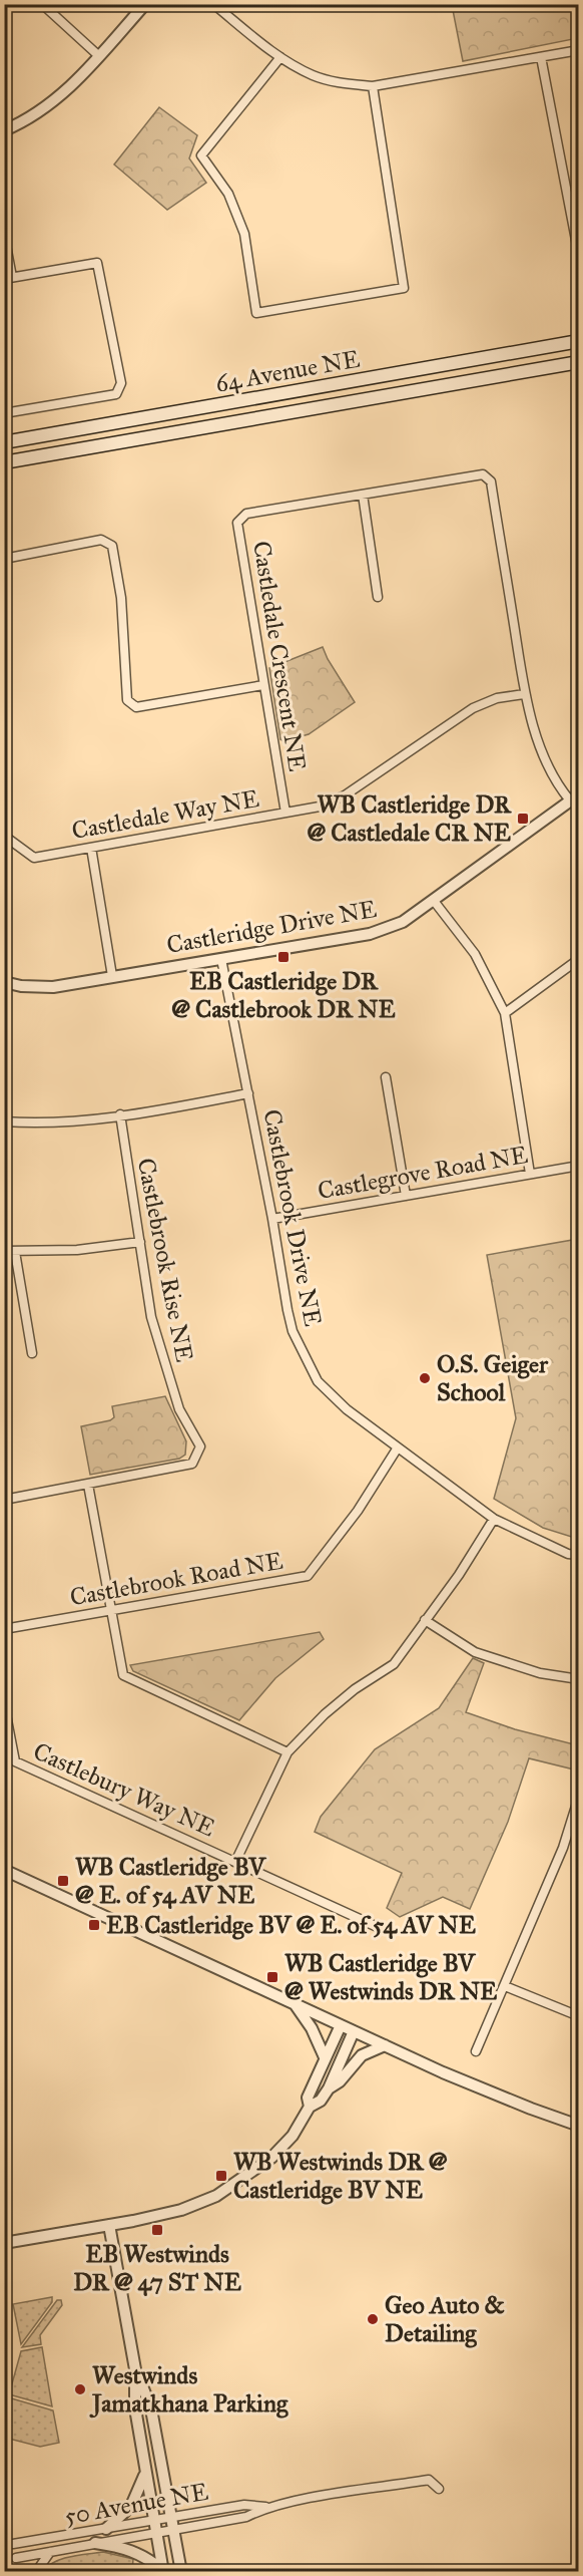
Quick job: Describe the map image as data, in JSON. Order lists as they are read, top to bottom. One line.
{"streets":{"main road":["64 Avenue NE"],"street":["Castledale Crescent NE","Castledale Way NE","Castleridge Drive NE","Castlegrove Road NE","Castlebrook Drive NE","Castlebrook Rise NE","Castlebrook Road NE","Castlebury Way NE","50 Avenue NE"]},"crossings":[["Castledale Crescent NE","Castledale Way NE"],["Castledale Crescent NE","Castleridge Drive NE"],["Castleridge Drive NE","Castlebrook Drive NE"],["Castlegrove Road NE","Castlebrook Drive NE"],["Castlebrook Drive NE","Castlebrook Road NE"],["Castlebrook Drive NE","Castlebury Way NE"]],"places":{"transit":["WB Castleridge DR @ Castledale CR NE","EB Castleridge DR @ Castlebrook DR NE","WB Castleridge BV @ E. of 54 AV NE","EB Castleridge BV @ E. of 54 AV NE","WB Castleridge BV @ Westwinds DR NE","WB Westwinds DR @ Castleridge BV NE","EB Westwinds DR @ 47 ST NE"],"other":["O.S. Geiger School","Geo Auto & Detailing","Westwinds Jamatkhana Parking"]}}
